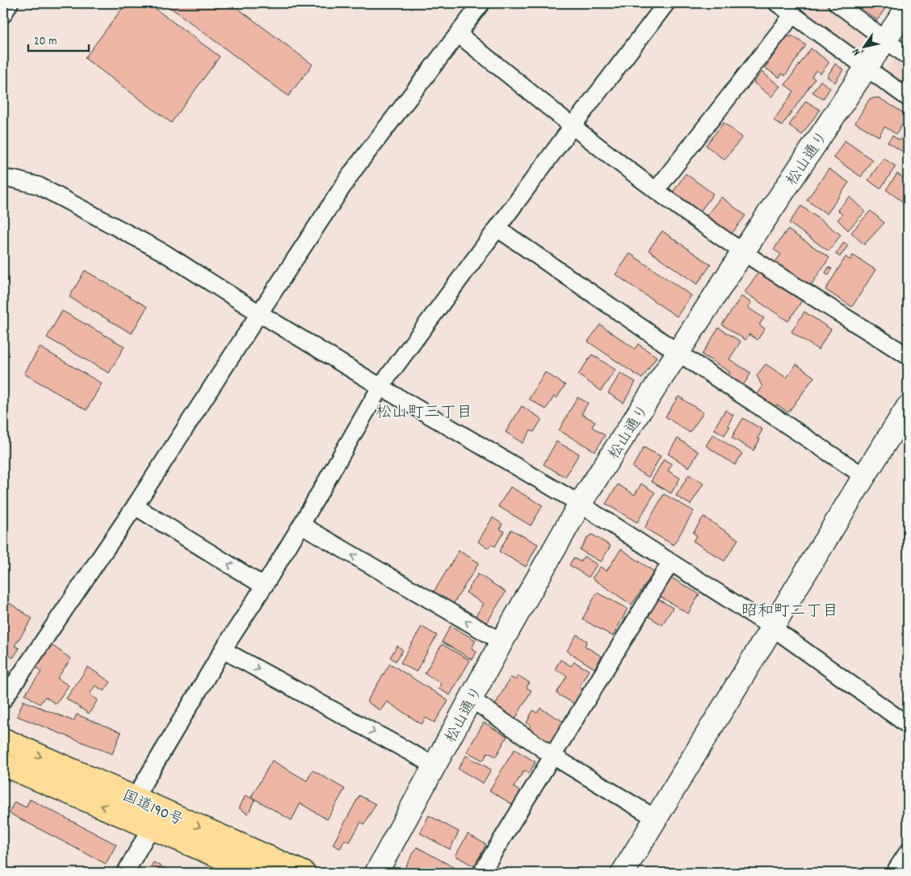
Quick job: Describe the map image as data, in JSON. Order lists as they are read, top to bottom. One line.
{"streets":{"highway":["国道190号"],"street":["松山通り"]},"districts":["松山町三丁目","昭和町二丁目"],"scale_bar":"20 m","north":"bottom left"}
